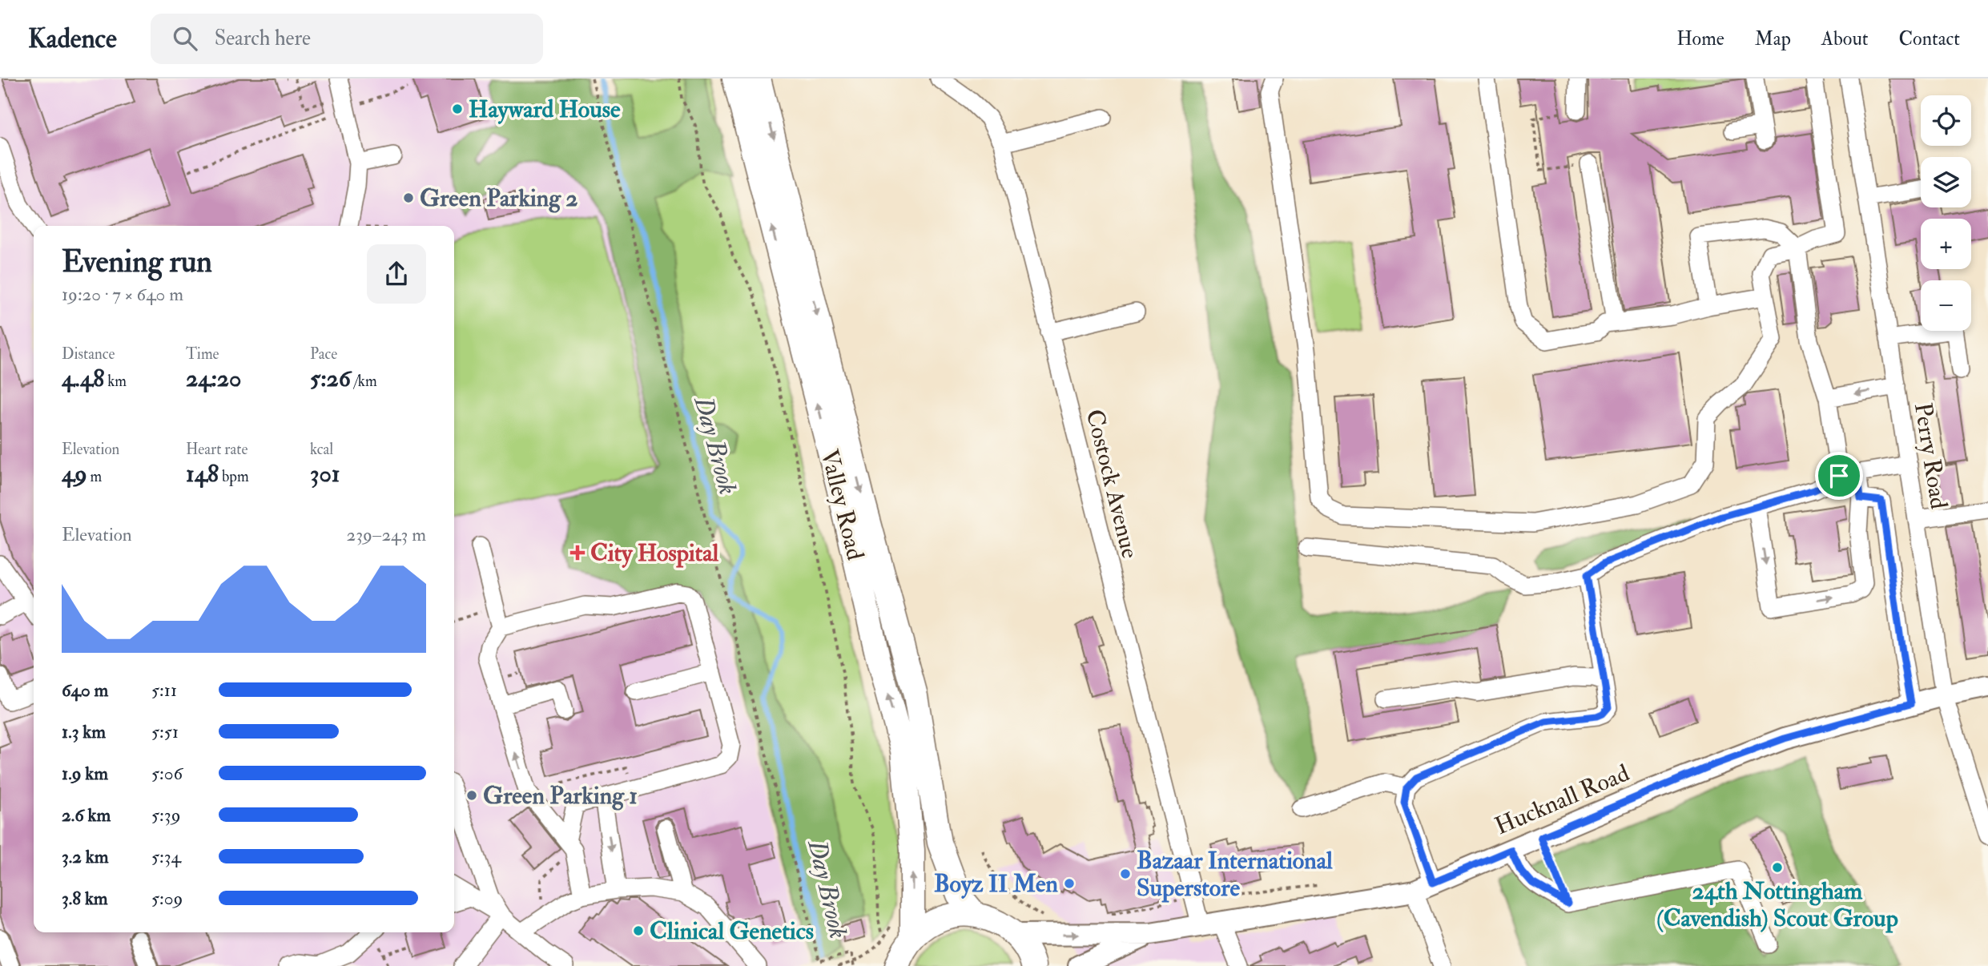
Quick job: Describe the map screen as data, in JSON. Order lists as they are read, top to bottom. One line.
{"streets":{"highway":["Valley Road"],"main road":["Hucknall Road"],"street":["Perry Road","Costock Avenue"]},"crossings":[["Perry Road","Hucknall Road"],["Costock Avenue","Hucknall Road"]],"water":["Day Brook"],"places":{"other":["Hayward House","Green Parking 2","Green Parking 1","24th Nottingham (Cavendish) Scout Group","Bazaar International Superstore","Boyz II Men","Clinical Genetics"],"health":["City Hospital"]},"page":{"header":"Kadence","search":"Search here","nav":["Home","Map","About","Contact"],"map_buttons":["+","−"],"heading":["Evening run","19:20 · 7 × 640 m"],"stats":[["Distance","4.48 km"],["Time","24:20"],["Pace","5:26 /km"],["Elevation","49 m"],["Heart rate","148 bpm"],["kcal","301"]],"chart":["Elevation","239–243 m"],"list":[{"name":"640 m","note":"5:11"},{"name":"1.3 km","note":"5:51"},{"name":"1.9 km","note":"5:06"},{"name":"2.6 km","note":"5:39"},{"name":"3.2 km","note":"5:34"},{"name":"3.8 km","note":"5:09"}]}}
